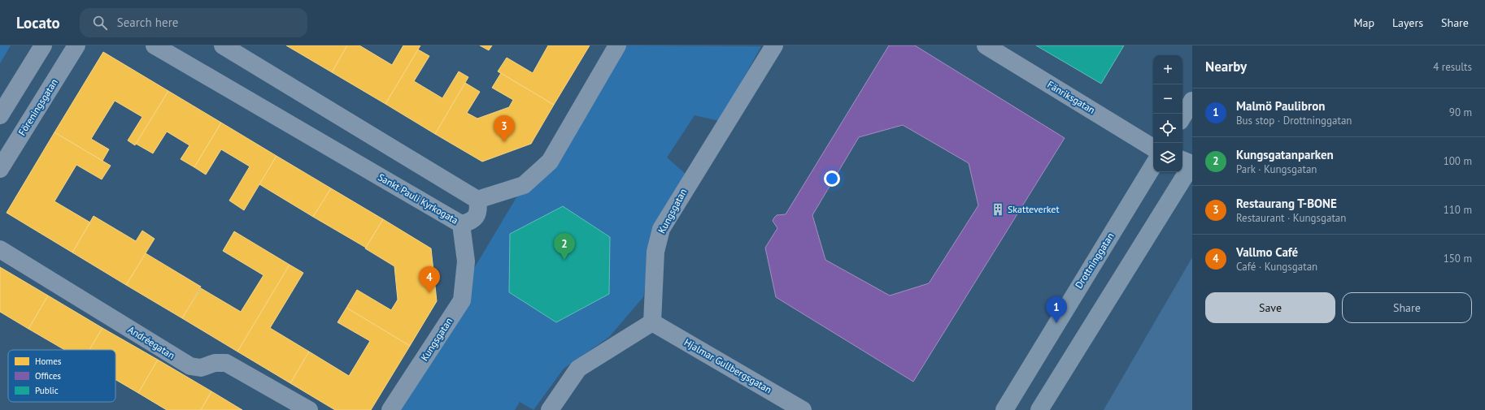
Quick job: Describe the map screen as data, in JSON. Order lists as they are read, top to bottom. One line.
{"streets":{"main road":["Drottninggatan"],"street":["Fänriksgatan","Föreningsgatan","Sankt Pauli Kyrkogata","Kungsgatan","Andréegatan","Hjalmar Gullbergsgatan"]},"crossings":[["Sankt Pauli Kyrkogata","Kungsgatan"],["Kungsgatan","Hjalmar Gullbergsgatan"]],"places":{"building":["Skatteverket"]},"legend":["Homes","Offices","Public"],"page":{"header":"Locato","search":"Search here","nav":["Map","Layers","Share"],"heading":["Nearby","4 results"],"map_buttons":["+","−"],"list":[{"mark":"1","name":"Malmö Paulibron","note":"Bus stop · Drottninggatan","value":"90 m"},{"mark":"2","name":"Kungsgatanparken","note":"Park · Kungsgatan","value":"100 m"},{"mark":"3","name":"Restaurang T-BONE","note":"Restaurant · Kungsgatan","value":"110 m"},{"mark":"4","name":"Vallmo Café","note":"Café · Kungsgatan","value":"150 m"}],"pins":["3","2","4","1"],"buttons":["Save","Share"]}}
